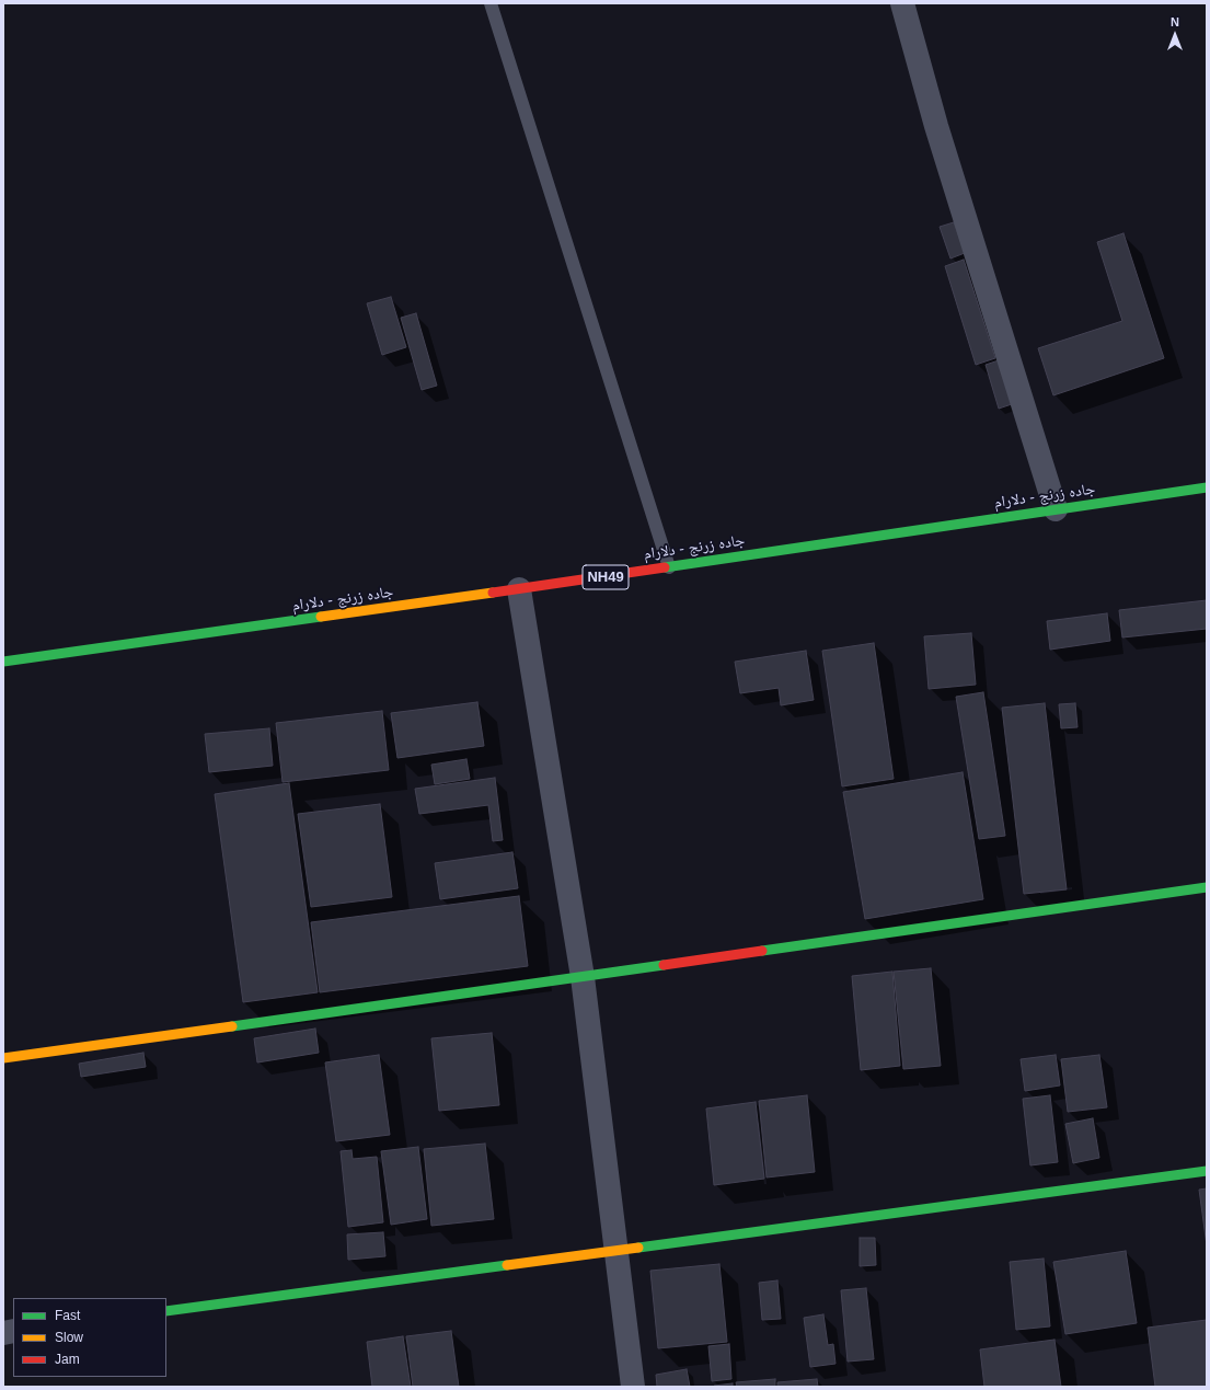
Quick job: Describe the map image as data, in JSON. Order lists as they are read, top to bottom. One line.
{"streets":{"main road":["جاده زرنج - دلارام","NH49"]},"legend":["Fast","Slow","Jam"],"north":"top"}
